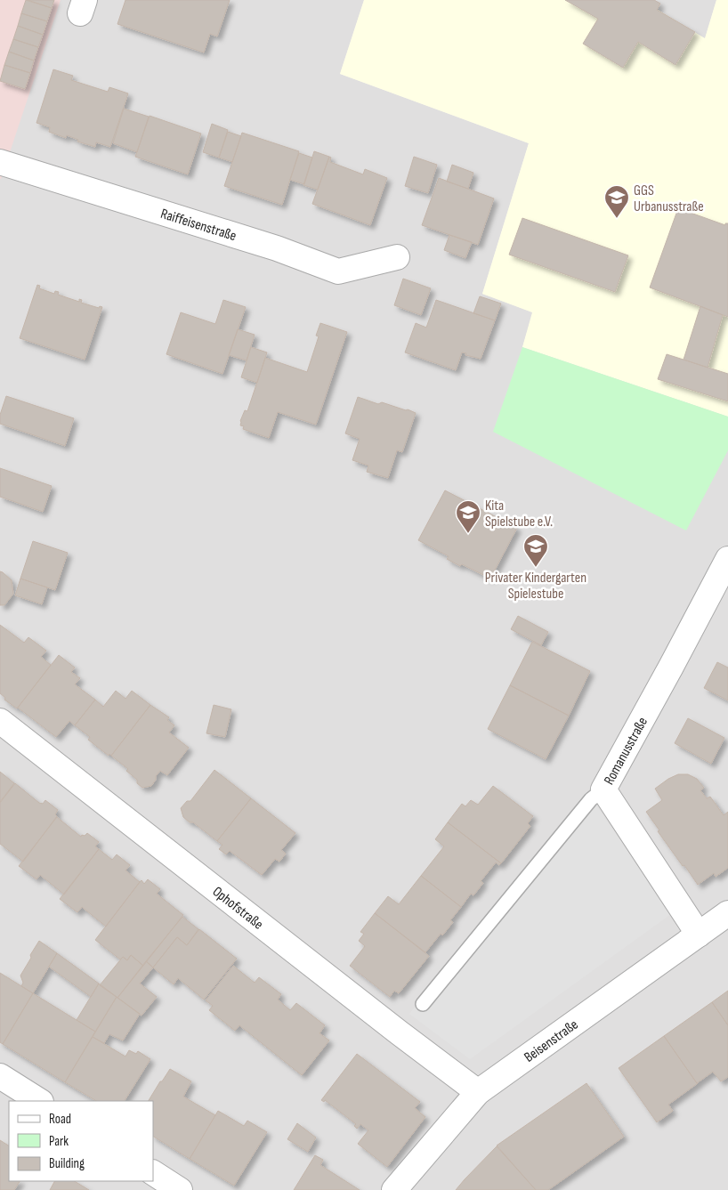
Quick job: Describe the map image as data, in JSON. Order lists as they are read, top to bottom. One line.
{"streets":{"street":["Raiffeisenstraße","Romanusstraße","Ophofstraße","Beisenstraße"]},"crossings":[["Romanusstraße","Beisenstraße"],["Ophofstraße","Beisenstraße"]],"places":{"school or university":["GGS Urbanusstraße","Kita Spielstube e.V.","Privater Kindergarten Spielestube"]},"legend":["Road","Park","Building"]}
